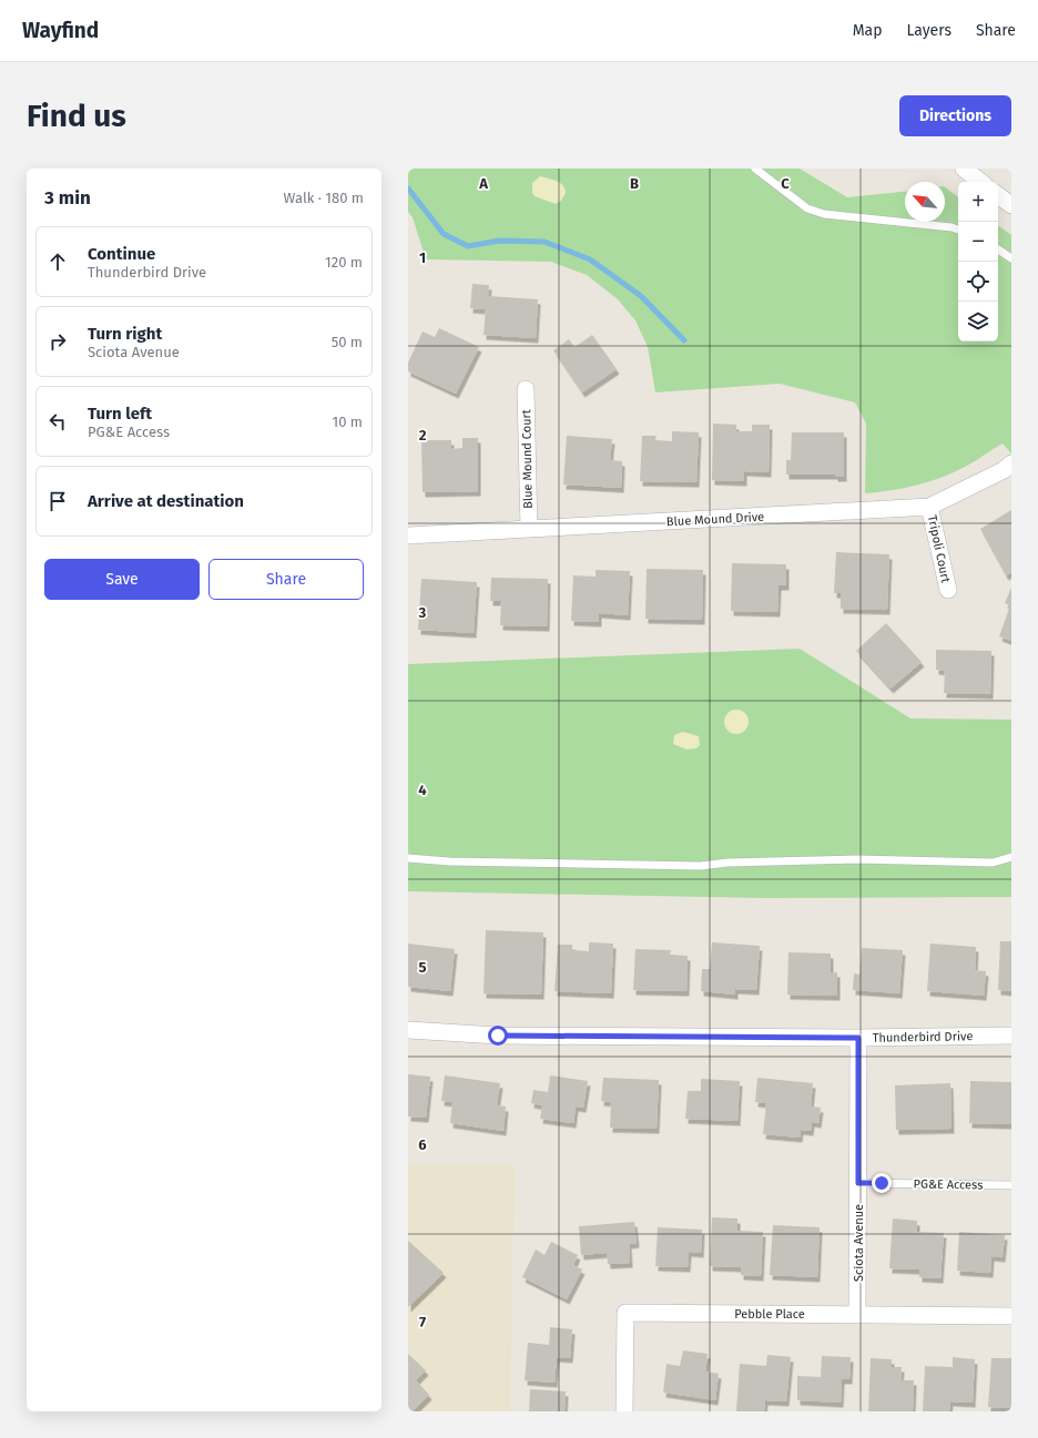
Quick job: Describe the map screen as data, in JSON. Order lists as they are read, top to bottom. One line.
{"streets":{"street":["Blue Mound Court","Blue Mound Drive","Tripoli Court","Thunderbird Drive","Sciota Avenue","Pebble Place"],"lane":["PG&E Access"]},"crossings":[["Blue Mound Court","Blue Mound Drive"],["Blue Mound Drive","Tripoli Court"],["Thunderbird Drive","Sciota Avenue"],["PG&E Access","Sciota Avenue"],["Sciota Avenue","Pebble Place"]],"north":"top left","page":{"header":"Wayfind","nav":["Map","Layers","Share"],"buttons":["Directions",["Save","Share"]],"title":"Find us","heading":["3 min","Walk · 180 m"],"map_buttons":["+","−"],"list":[["Continue","Thunderbird Drive","120 m"],["Turn right","Sciota Avenue","50 m"],["Turn left","PG&E Access","10 m"],"Arrive at destination"]},"grid":{"columns":["A","B","C"],"rows":["1","2","3","4","5","6","7"]}}
